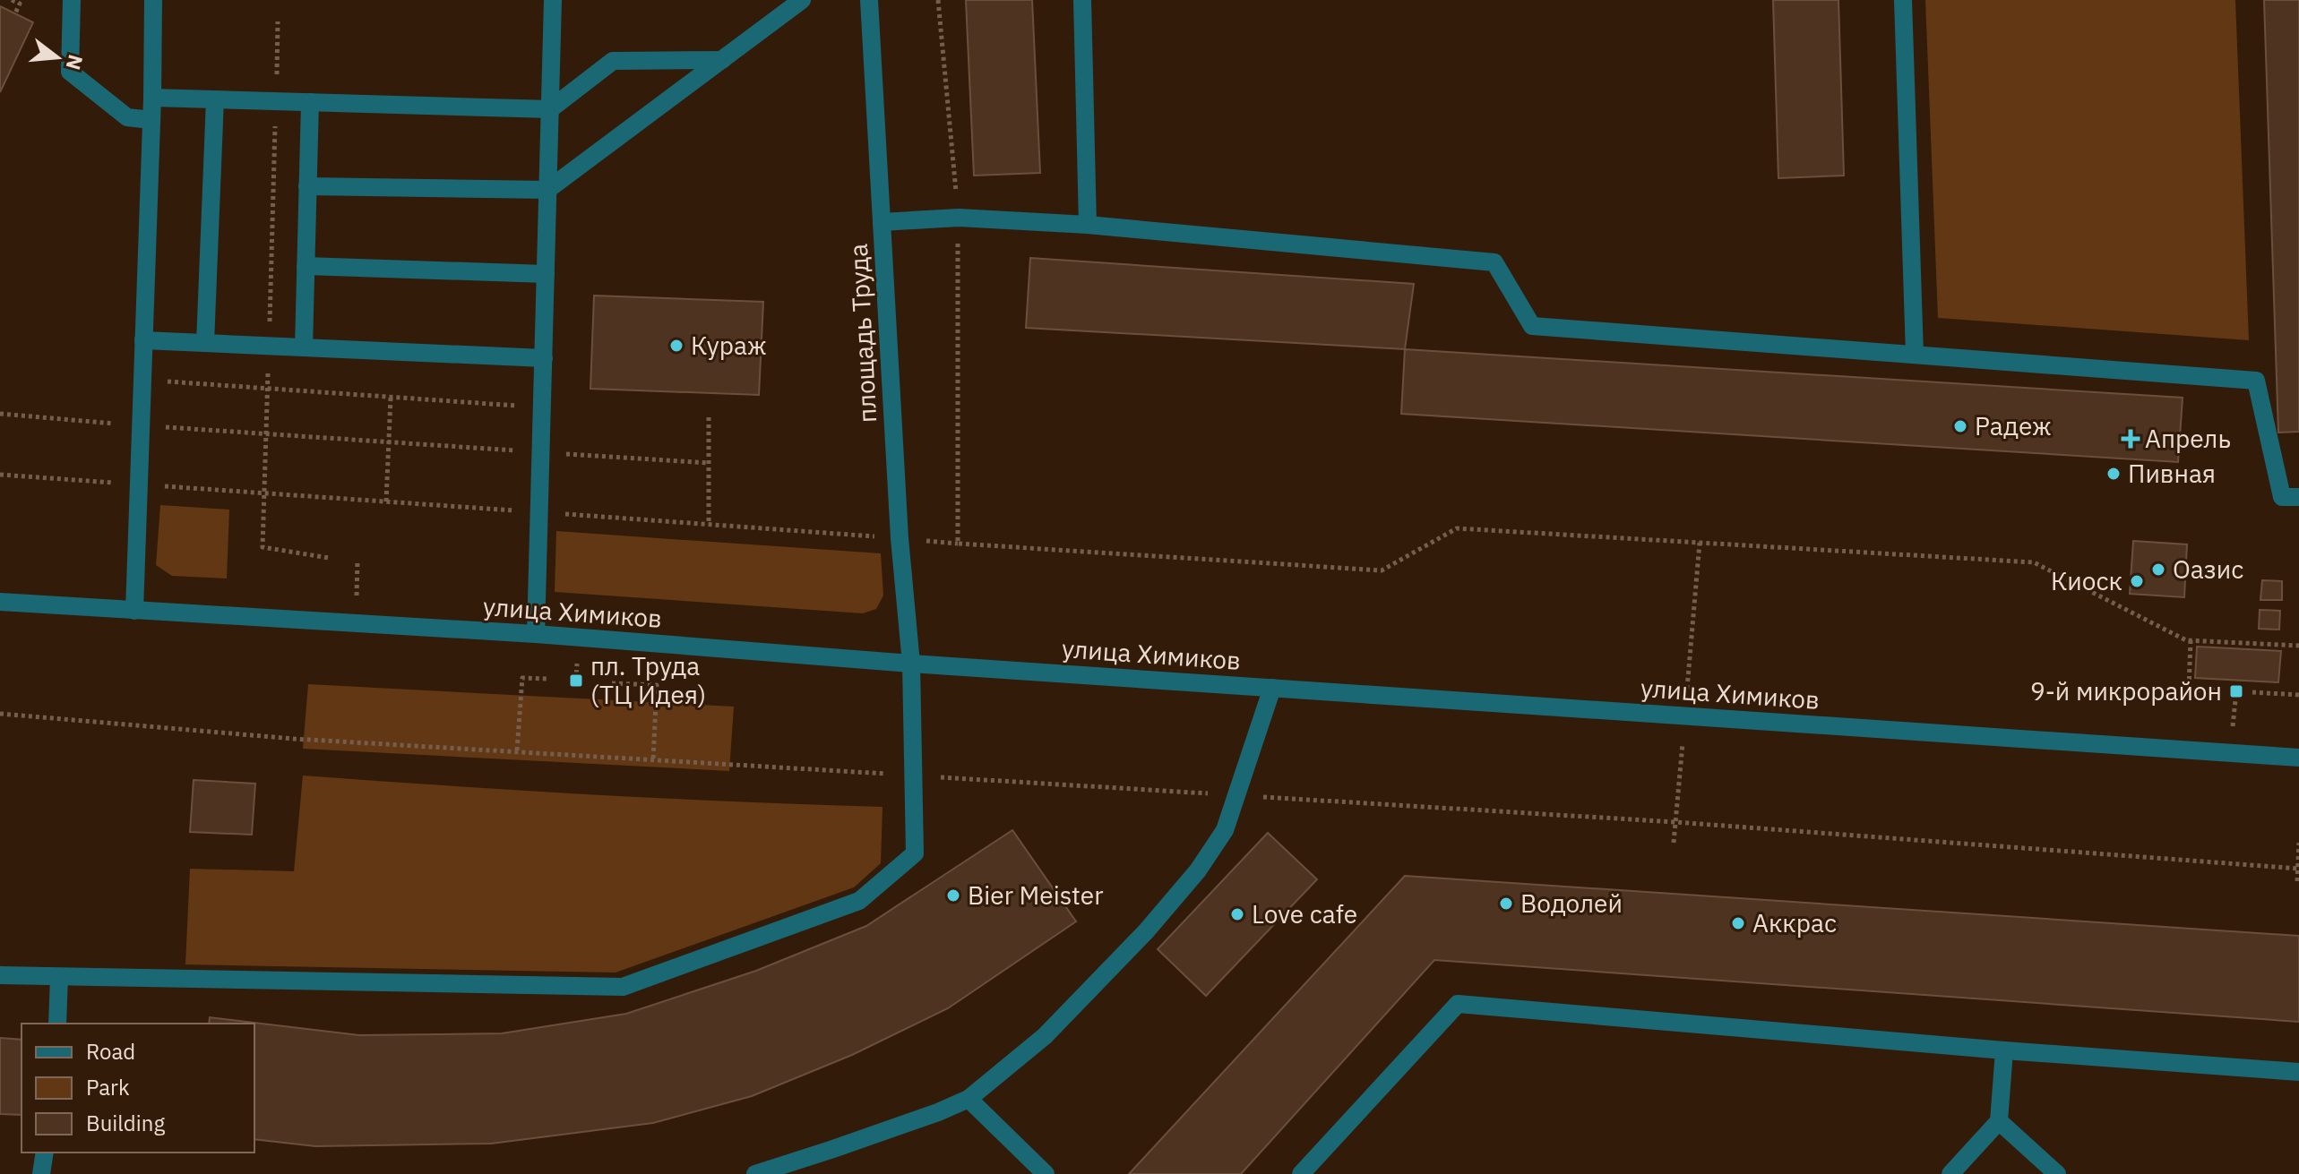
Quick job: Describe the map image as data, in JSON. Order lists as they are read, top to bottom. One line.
{"streets":{"street":["площадь Труда","улица Химиков"]},"crossings":[["площадь Труда","улица Химиков"]],"places":{"other":["Кураж","Радеж","Пивная","Оазис","Киоск","Bier Meister","Водолей","Love cafe","Аккрас"],"health":["Апрель"],"transit":["пл. Труда (ТЦ Идея)","9-й микрорайон"]},"legend":["Road","Park","Building"],"north":"right"}
